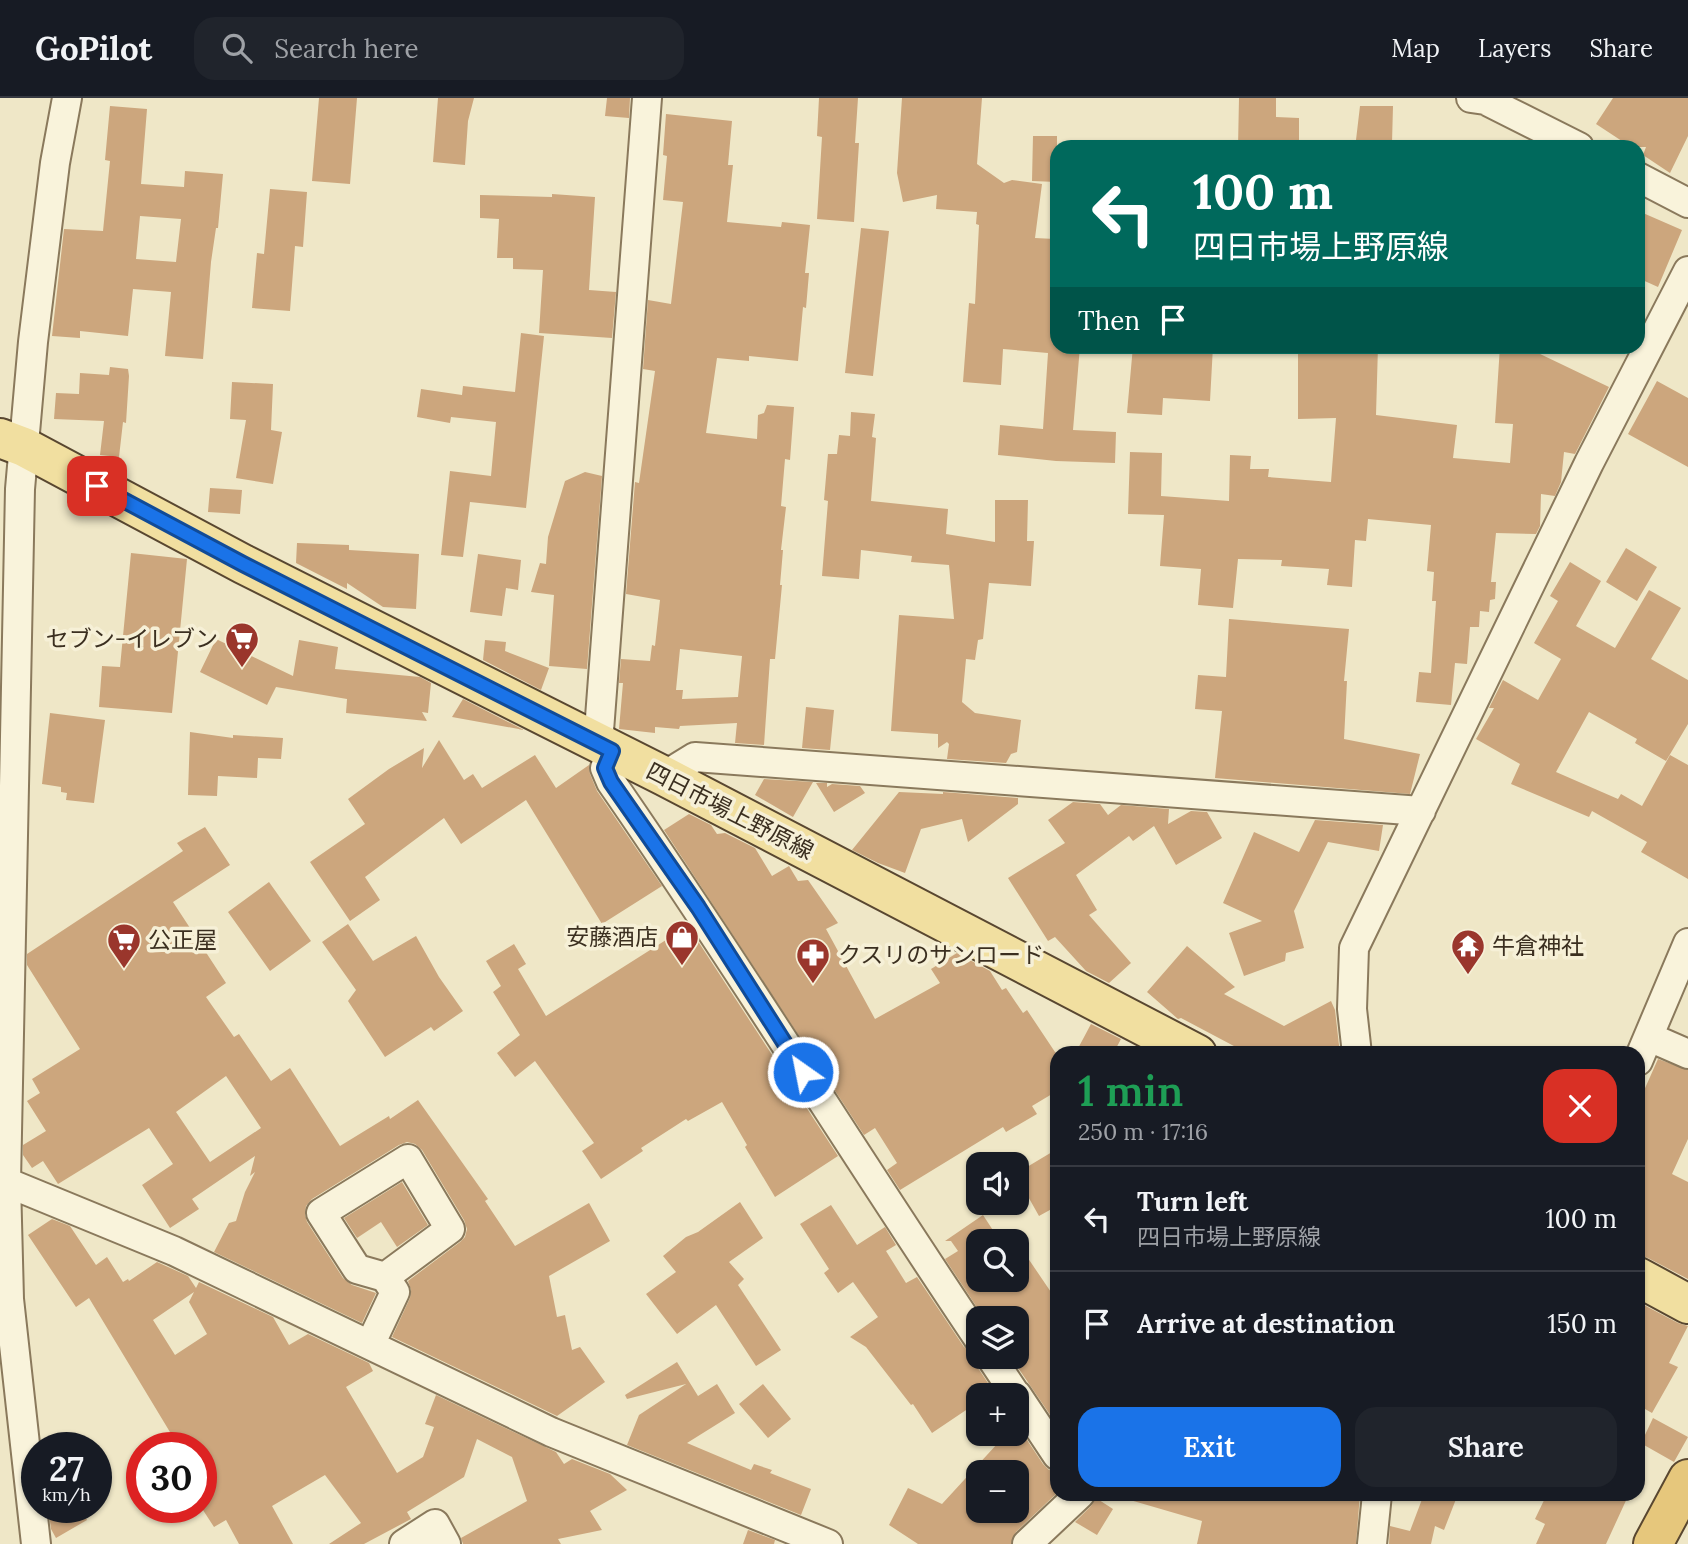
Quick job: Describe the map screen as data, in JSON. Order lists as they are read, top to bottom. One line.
{"streets":{"main road":["四日市場上野原線"]},"places":{"supermarket":["セブン-イレブン","公正屋"],"shop":["安藤酒店"],"temple":["牛倉神社"],"pharmacy":["クスリのサンロード"]},"page":{"header":"GoPilot","search":"Search here","nav":["Map","Layers","Share"],"turn":["100 m","四日市場上野原線"],"then":"Then","heading":["1 min","250 m · 17:16"],"map_buttons":["+","−"],"list":[{"name":"Turn left","note":"四日市場上野原線","value":"100 m"},{"name":"Arrive at destination","value":"150 m"}],"buttons":["Exit","Share"],"speed":"27 km/h","limit":"30"}}
